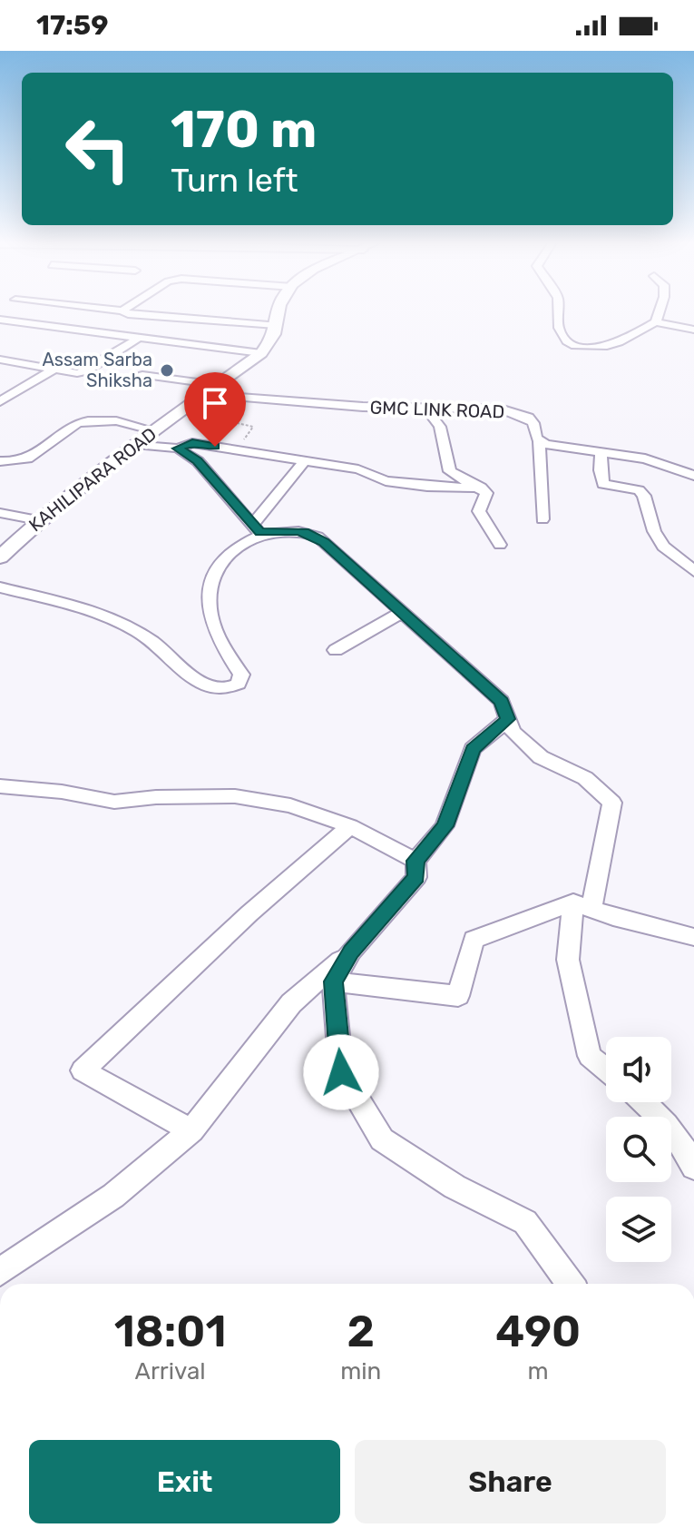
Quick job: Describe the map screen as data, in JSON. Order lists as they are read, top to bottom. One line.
{"streets":{"main road":["KAHILIPARA ROAD"],"street":["GMC LINK ROAD"]},"crossings":[["GMC LINK ROAD","KAHILIPARA ROAD"]],"places":["Assam Sarba Shiksha"],"page":{"status":"17:59","turn":["170 m","Turn left"],"eta":["18:01","Arrival","2","min","490","m"],"buttons":["Exit","Share"]}}
